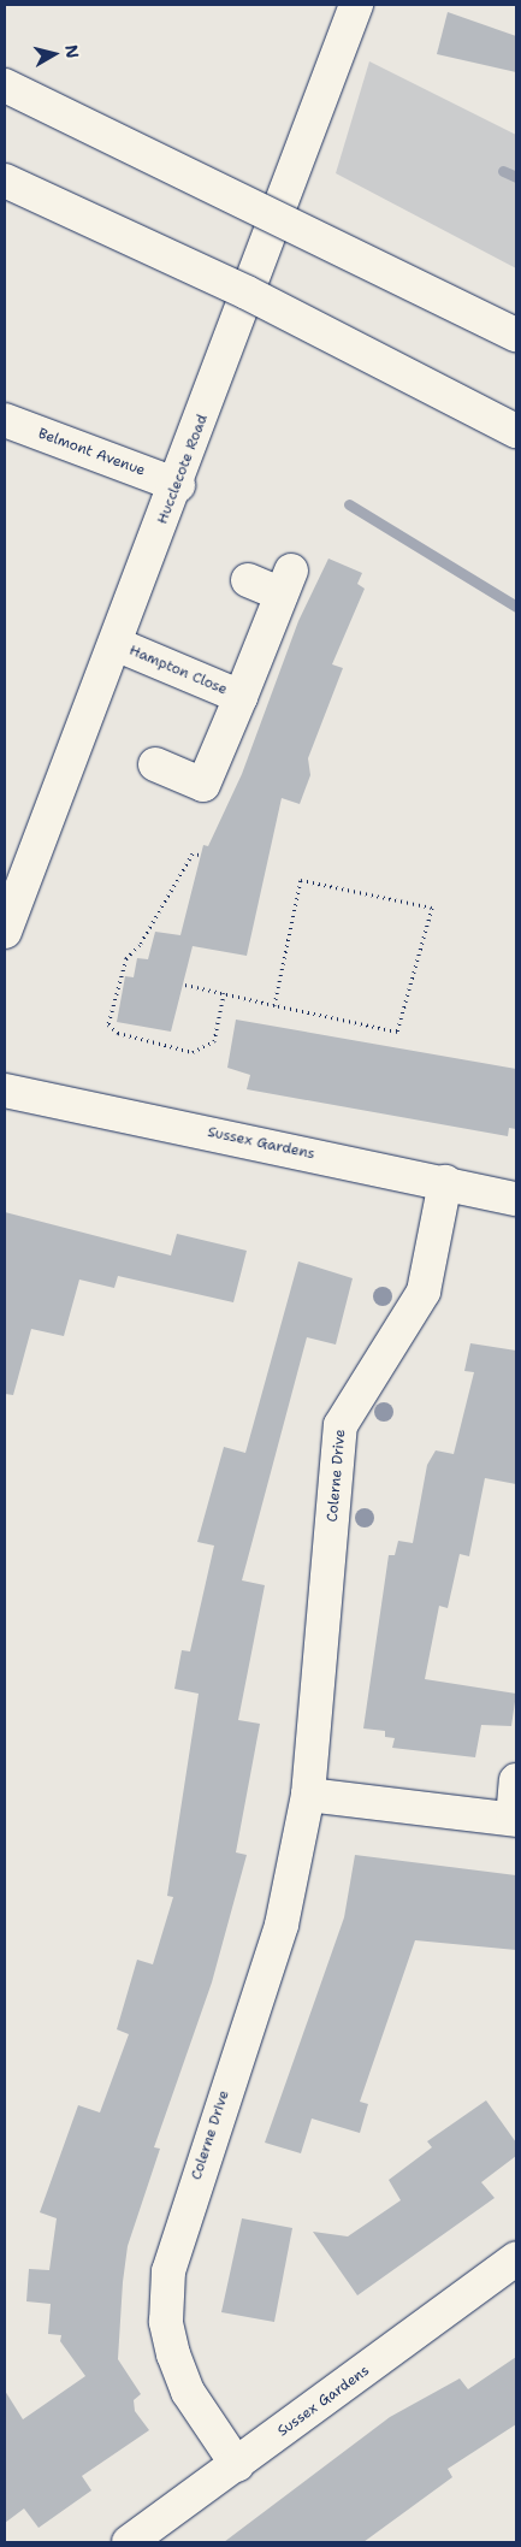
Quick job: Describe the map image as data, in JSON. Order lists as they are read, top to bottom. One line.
{"streets":{"main road":["Belmont Avenue","Hucclecote Road","Hampton Close","Sussex Gardens","Colerne Drive"]},"crossings":[["Belmont Avenue","Hucclecote Road"],["Hucclecote Road","Hampton Close"],["Sussex Gardens","Colerne Drive"]],"north":"right"}
